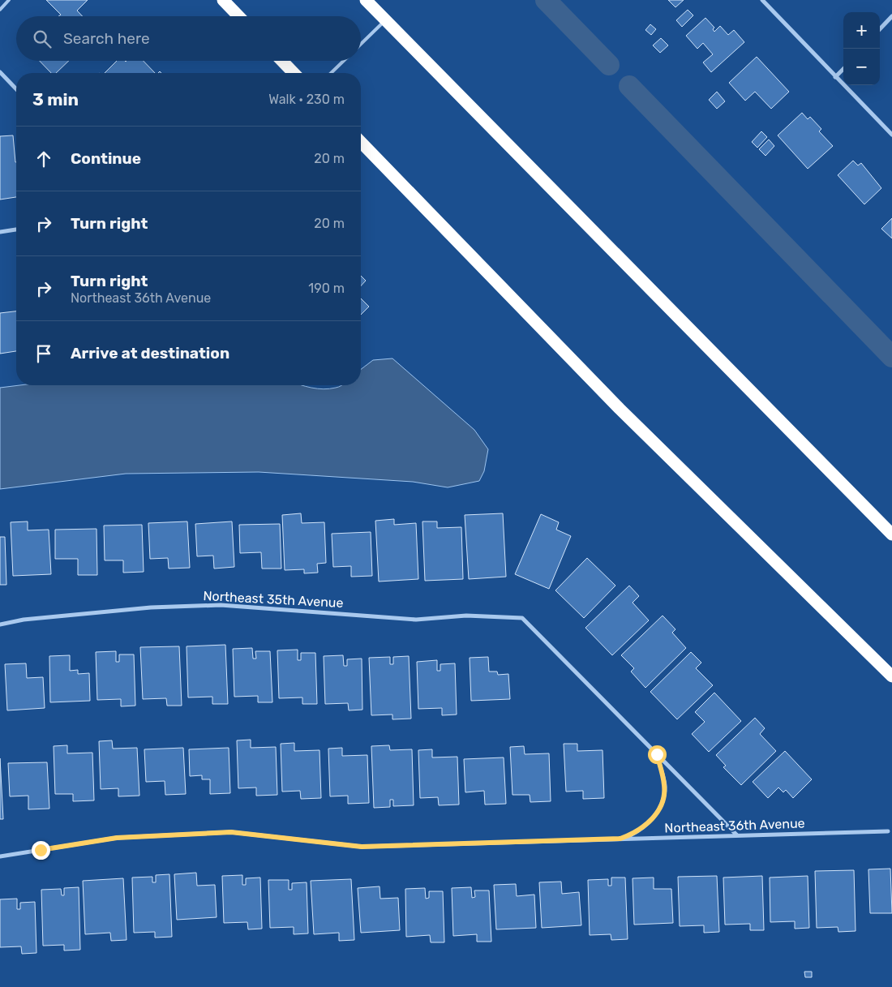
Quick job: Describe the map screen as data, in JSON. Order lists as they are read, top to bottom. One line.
{"streets":{"street":["Northeast 35th Avenue","Northeast 36th Avenue"]},"page":{"map_buttons":["+","−"],"search":"Search here","heading":["3 min","Walk · 230 m"],"list":[["Continue","20 m"],["Turn right","20 m"],["Turn right","Northeast 36th Avenue","190 m"],"Arrive at destination"]}}
